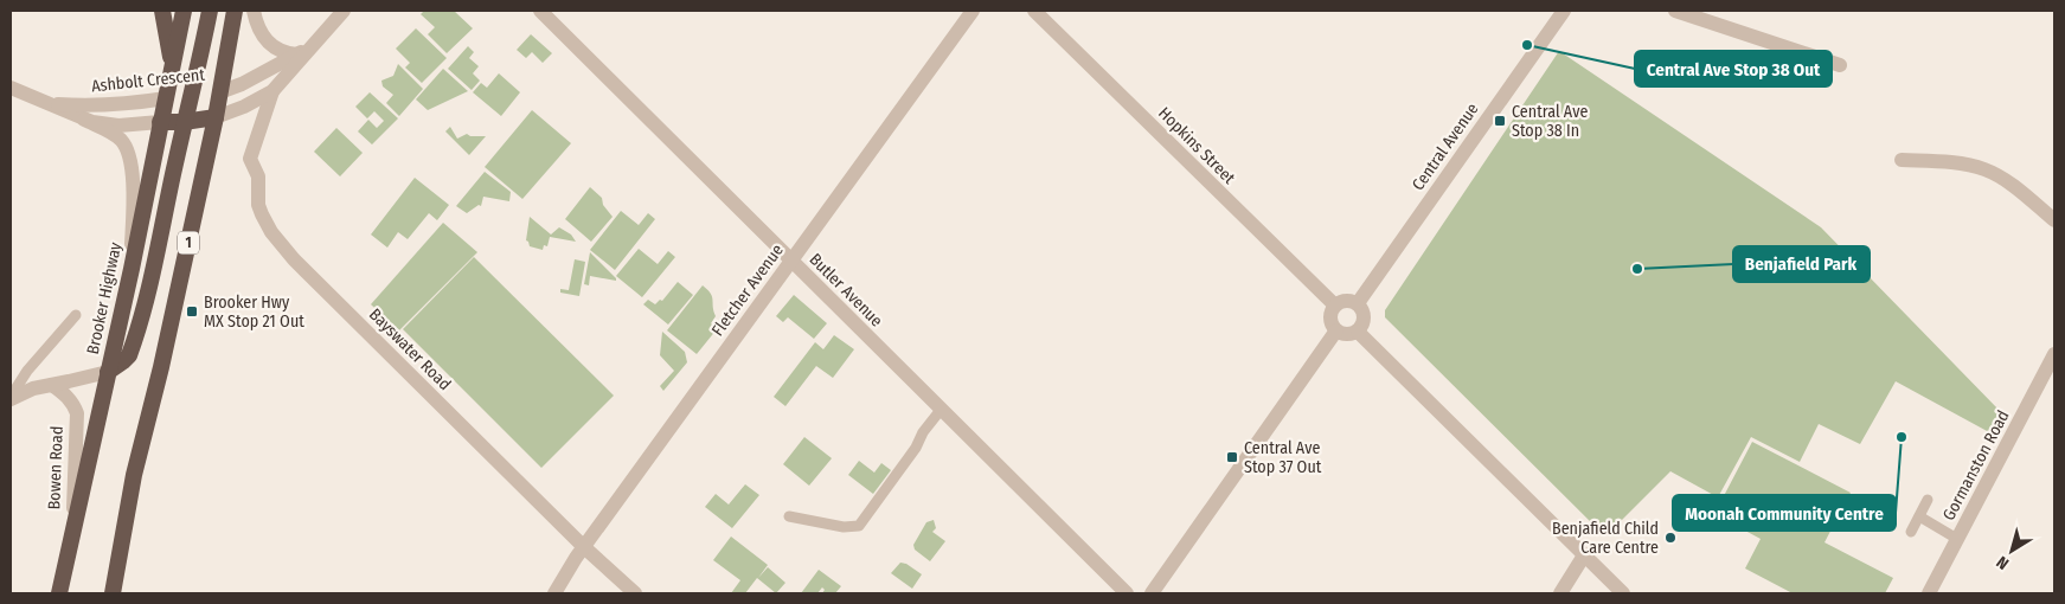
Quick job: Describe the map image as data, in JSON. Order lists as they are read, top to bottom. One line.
{"streets":{"highway":["Ashbolt Crescent","1","Brooker Highway"],"street":["Hopkins Street","Central Avenue","Fletcher Avenue","Butler Avenue","Bayswater Road","Gormanston Road","Bowen Road"]},"crossings":[["Ashbolt Crescent","1"],["Ashbolt Crescent","Brooker Highway"],["Hopkins Street","Central Avenue"],["Fletcher Avenue","Butler Avenue"],["Fletcher Avenue","Bayswater Road"],["Brooker Highway","Bowen Road"]],"places":{"other":["Central Ave Stop 38 Out","Benjafield Park","Moonah Community Centre","Benjafield Child Care Centre"],"transit":["Central Ave Stop 38 In","Brooker Hwy MX Stop 21 Out","Central Ave Stop 37 Out"]},"north":"bottom left"}
